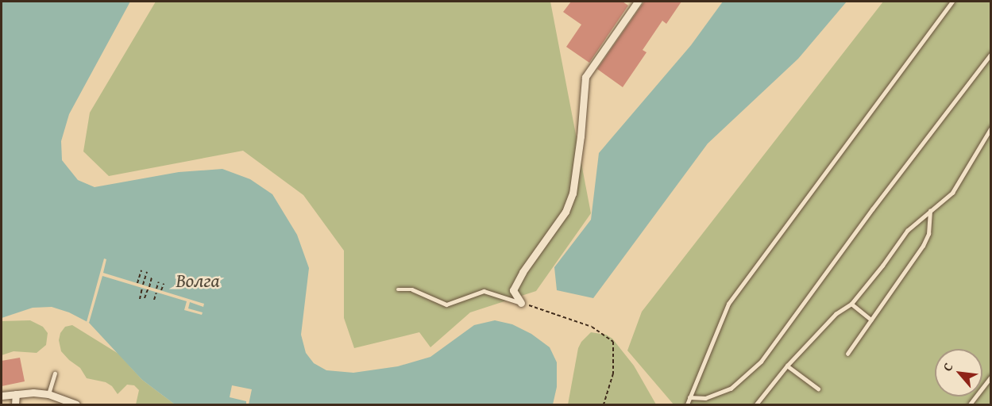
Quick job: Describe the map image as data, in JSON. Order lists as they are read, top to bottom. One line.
{"water":["Волга"],"north":"top left"}
